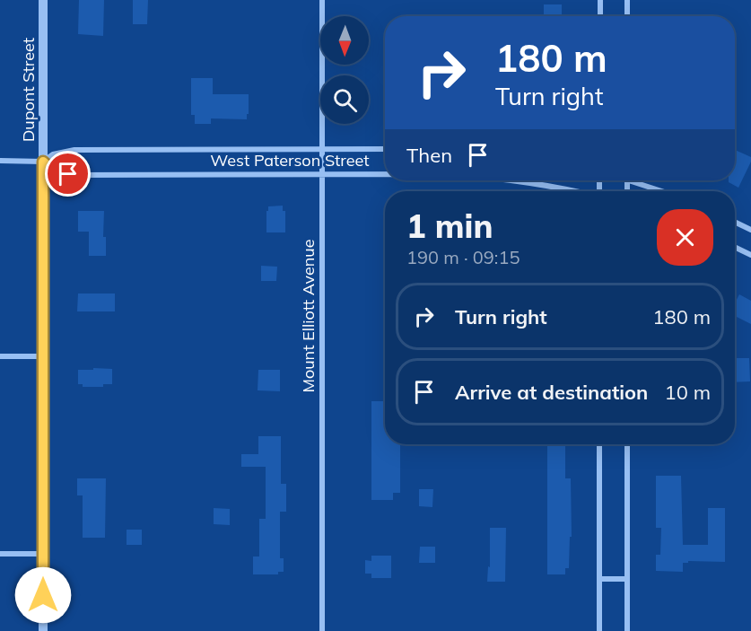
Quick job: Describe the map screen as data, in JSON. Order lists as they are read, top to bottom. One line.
{"streets":{"street":["Dupont Street","West Paterson Street","Mount Elliott Avenue"]},"crossings":[["Dupont Street","West Paterson Street"],["West Paterson Street","Mount Elliott Avenue"]],"north":"bottom","page":{"turn":["180 m","Turn right"],"then":"Then","heading":["1 min","190 m · 09:15"],"list":[{"name":"Turn right","value":"180 m"},{"name":"Arrive at destination","value":"10 m"}]}}
